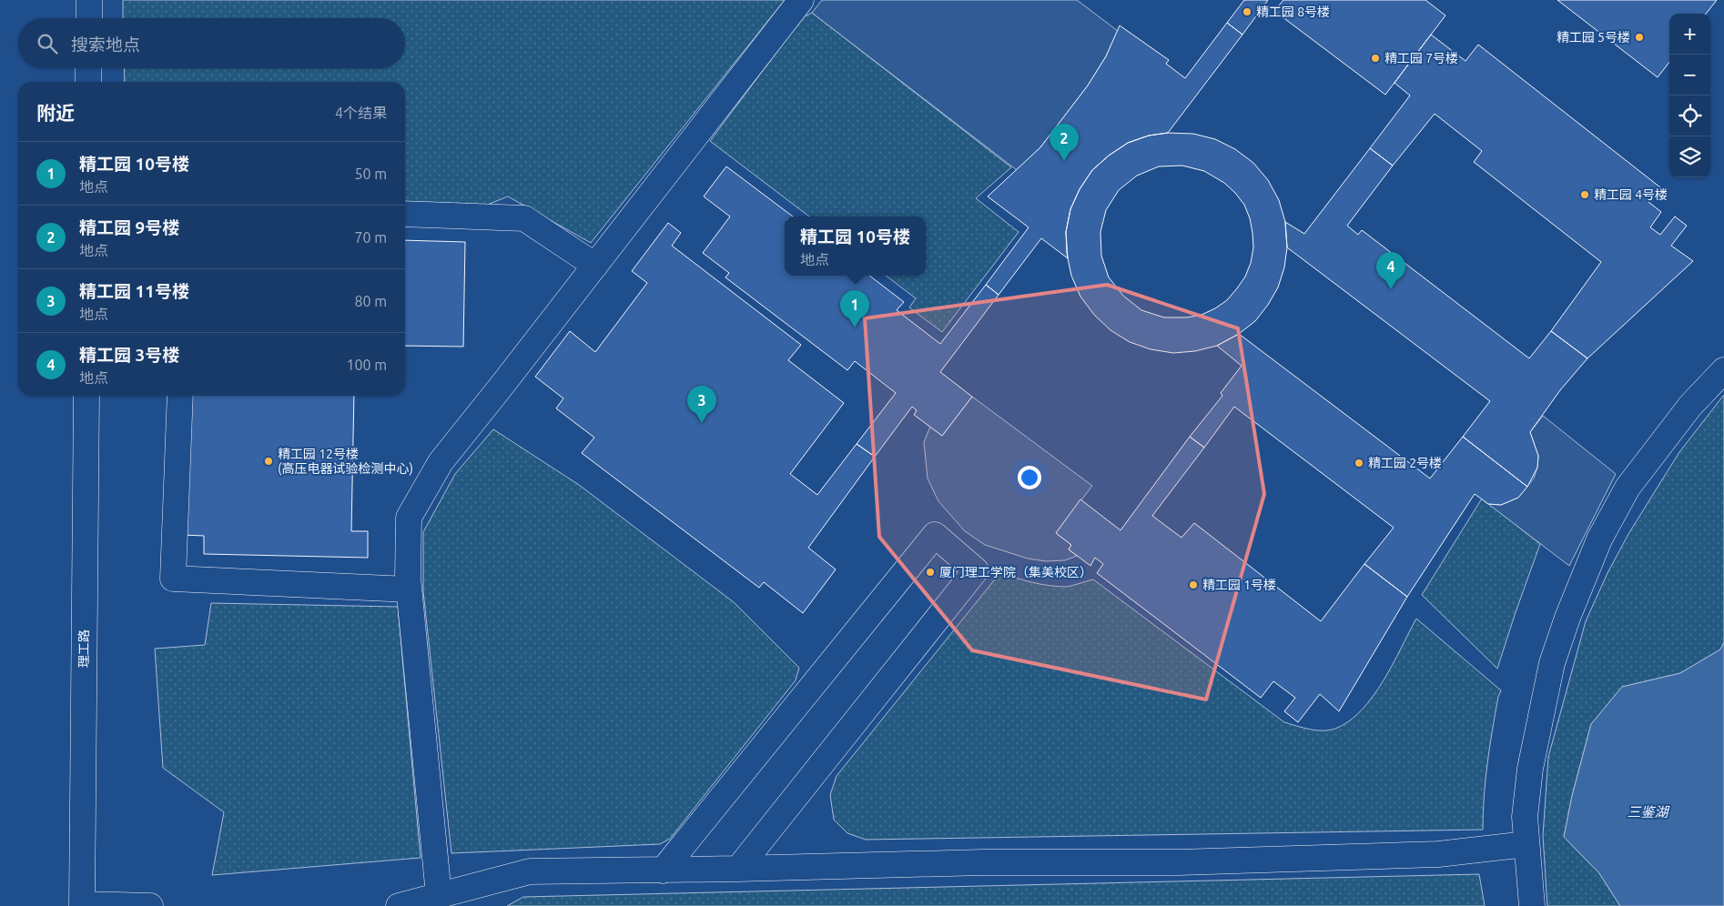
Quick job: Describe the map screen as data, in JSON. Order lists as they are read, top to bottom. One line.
{"streets":{"street":["理工路"]},"water":["三鉴湖"],"places":["精工园 8号楼","精工园 5号楼","精工园 7号楼","精工园 4号楼","精工园 12号楼 (高压电器试验检测中心)","精工园 2号楼","厦门理工学院（集美校区）","精工园 1号楼"],"page":{"map_buttons":["+","−"],"search":"搜索地点","heading":["附近","4个结果"],"pins":["2","4","1","3"],"list":[{"mark":"1","name":"精工园 10号楼","note":"地点","value":"50 m"},{"mark":"2","name":"精工园 9号楼","note":"地点","value":"70 m"},{"mark":"3","name":"精工园 11号楼","note":"地点","value":"80 m"},{"mark":"4","name":"精工园 3号楼","note":"地点","value":"100 m"}],"popup":["精工园 10号楼","地点"]}}
